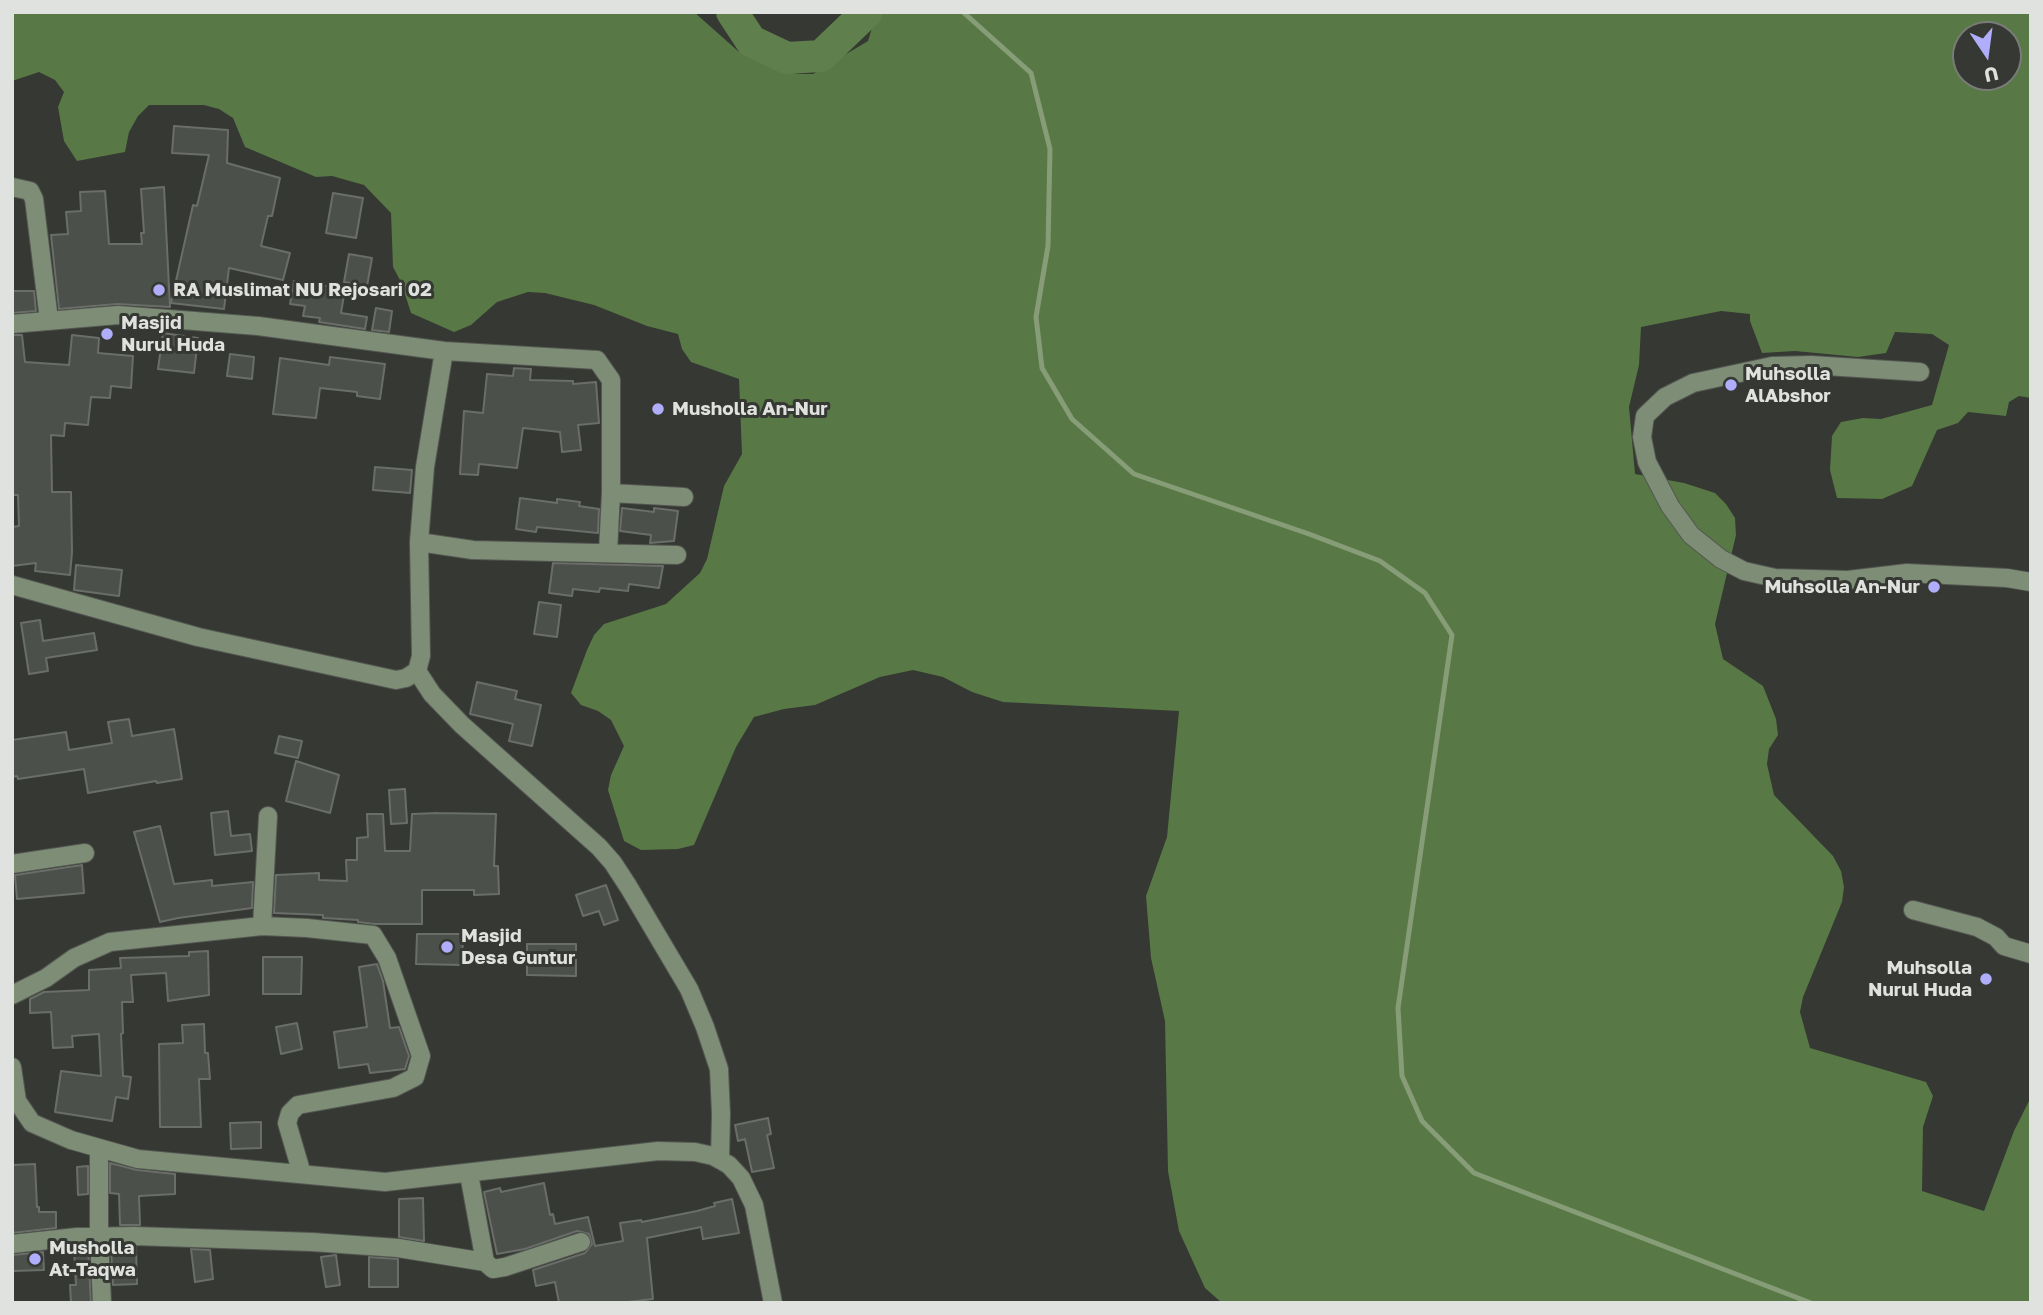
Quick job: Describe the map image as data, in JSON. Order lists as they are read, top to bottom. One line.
{"places":["RA Muslimat NU Rejosari 02","Masjid Nurul Huda","Muhsolla AlAbshor","Musholla An-Nur","Muhsolla An-Nur","Masjid Desa Guntur","Muhsolla Nurul Huda","Musholla At-Taqwa"],"north":"bottom"}
